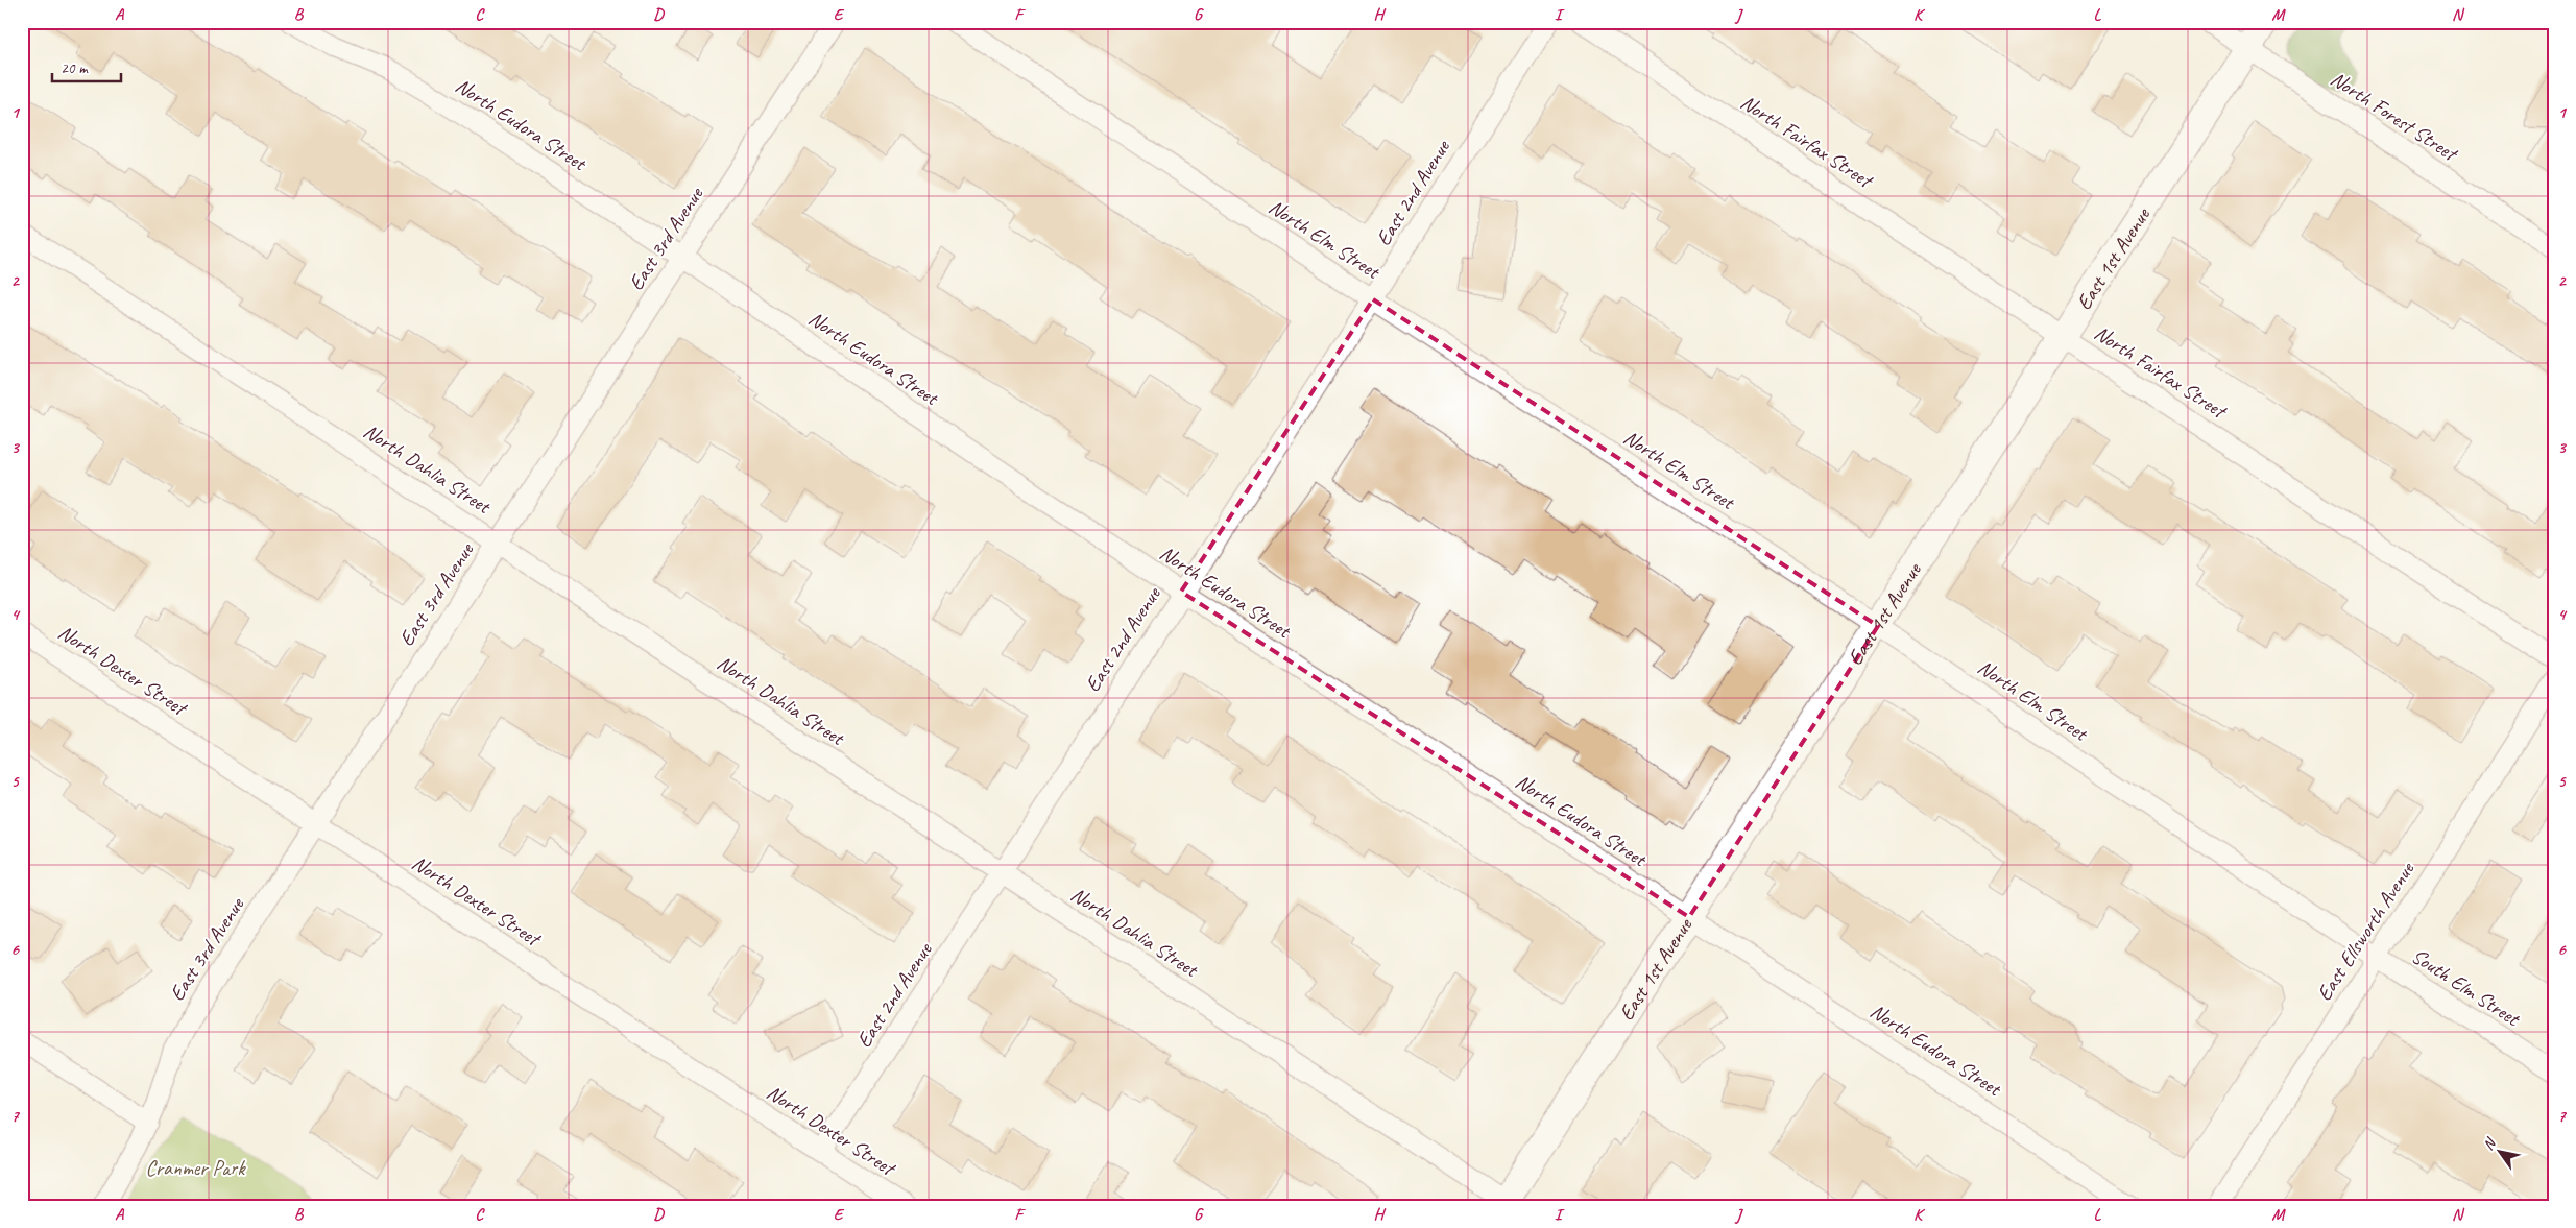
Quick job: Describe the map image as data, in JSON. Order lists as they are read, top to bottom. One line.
{"streets":{"street":["North Forest Street","North Eudora Street","North Fairfax Street","East 2nd Avenue","East 3rd Avenue","North Elm Street","East 1st Avenue","North Dahlia Street","North Dexter Street","East Ellsworth Avenue","South Elm Street"]},"crossings":[["North Forest Street","East 1st Avenue"],["North Eudora Street","East 2nd Avenue"],["North Eudora Street","East 3rd Avenue"],["North Eudora Street","East 1st Avenue"],["North Fairfax Street","East 1st Avenue"],["East 2nd Avenue","North Elm Street"],["East 2nd Avenue","North Dahlia Street"],["East 2nd Avenue","North Dexter Street"],["East 3rd Avenue","North Dahlia Street"],["East 3rd Avenue","North Dexter Street"],["North Elm Street","East 1st Avenue"],["North Elm Street","East Ellsworth Avenue"],["North Elm Street","South Elm Street"],["East 1st Avenue","North Dahlia Street"],["East Ellsworth Avenue","South Elm Street"]],"parks":["Cranmer Park"],"scale_bar":"20 m","north":"top left","grid":{"columns":["A","B","C","D","E","F","G","H","I","J","K","L","M","N"],"rows":["1","2","3","4","5","6","7"]}}
